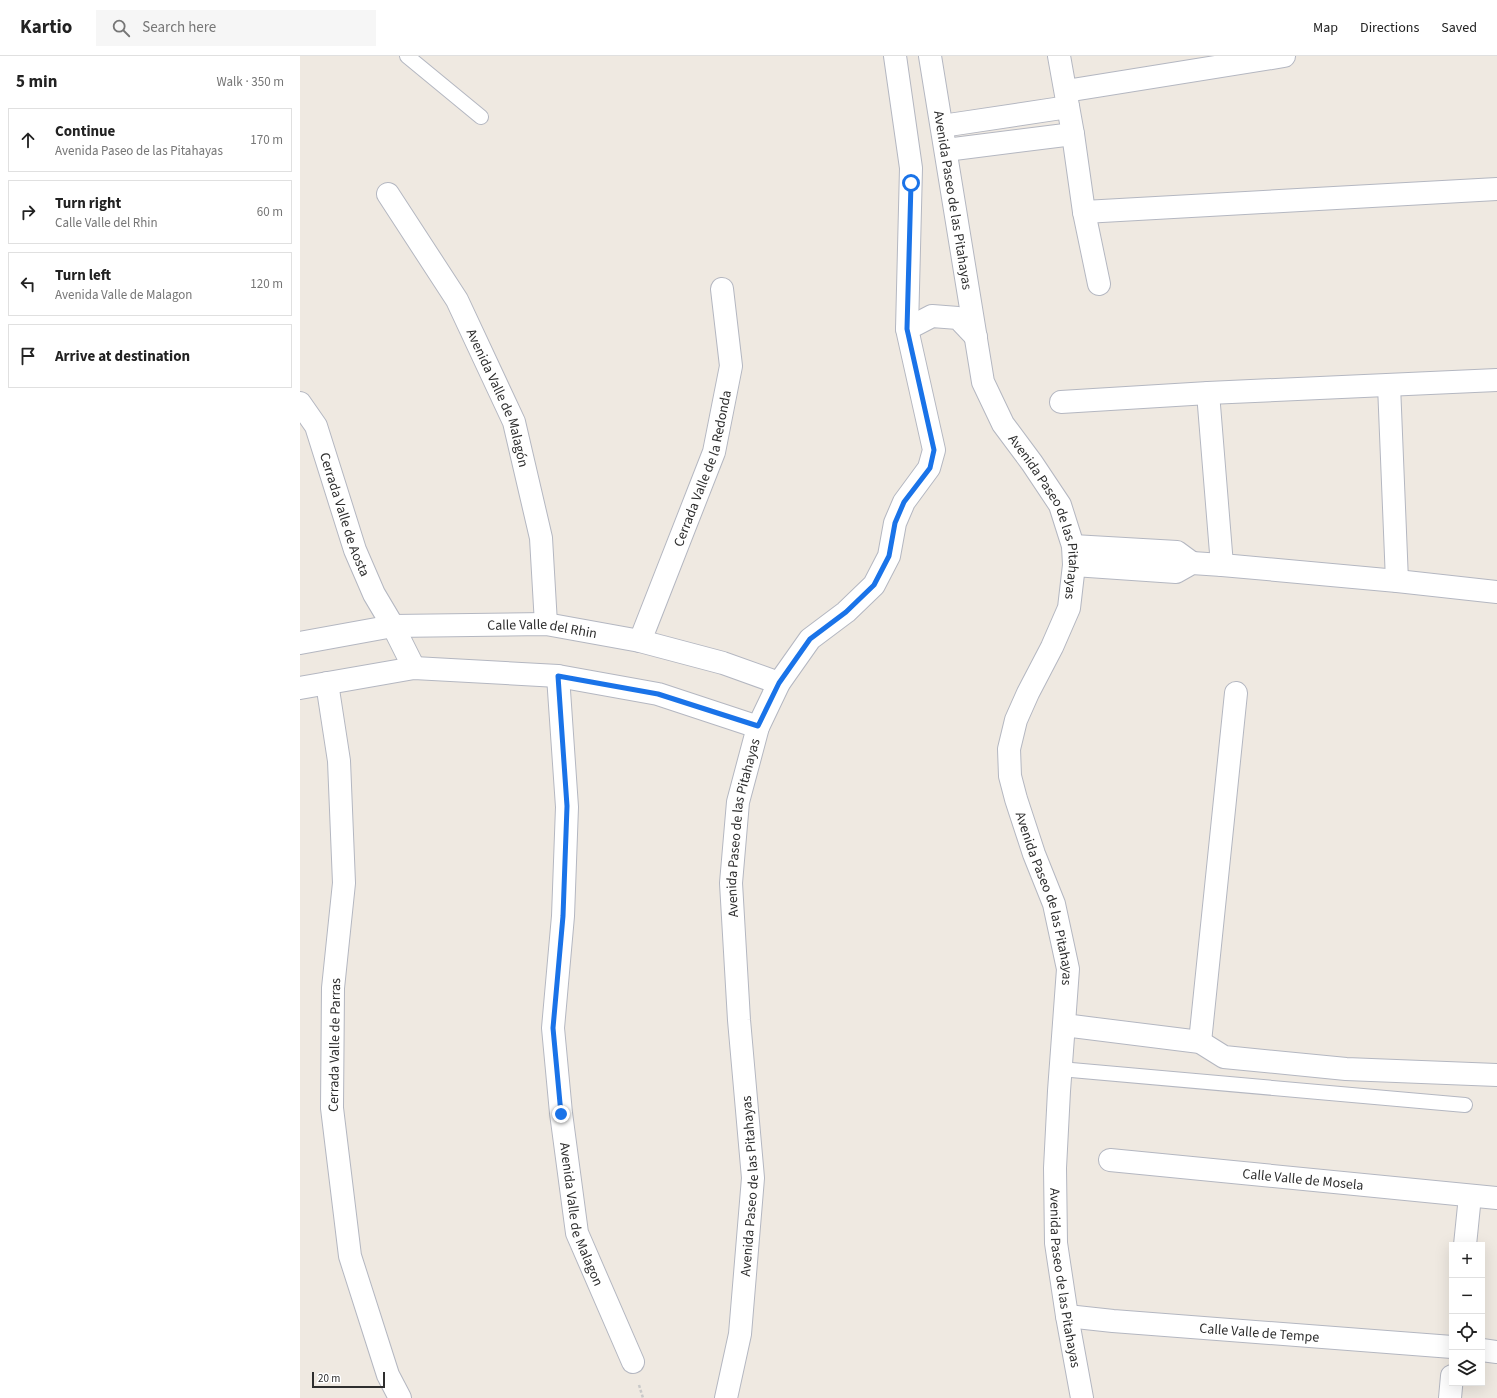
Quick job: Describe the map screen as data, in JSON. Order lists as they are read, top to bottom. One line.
{"streets":{"street":["Avenida Paseo de las Pitahayas","Avenida Valle de Malagón","Cerrada Valle de la Redonda","Cerrada Valle de Aosta","Calle Valle del Rhin","Cerrada Valle de Parras","Calle Valle de Mosela","Avenida Valle de Malagon","Calle Valle de Tempe"]},"crossings":[["Avenida Paseo de las Pitahayas","Calle Valle del Rhin"],["Avenida Paseo de las Pitahayas","Calle Valle de Tempe"],["Avenida Valle de Malagón","Calle Valle del Rhin"],["Cerrada Valle de la Redonda","Calle Valle del Rhin"],["Cerrada Valle de Aosta","Calle Valle del Rhin"]],"scale_bar":"20 m","page":{"header":"Kartio","search":"Search here","nav":["Map","Directions","Saved"],"heading":["5 min","Walk · 350 m"],"list":[["Continue","Avenida Paseo de las Pitahayas","170 m"],["Turn right","Calle Valle del Rhin","60 m"],["Turn left","Avenida Valle de Malagon","120 m"],"Arrive at destination"],"map_buttons":["+","−"],"scale":"20 m"}}
